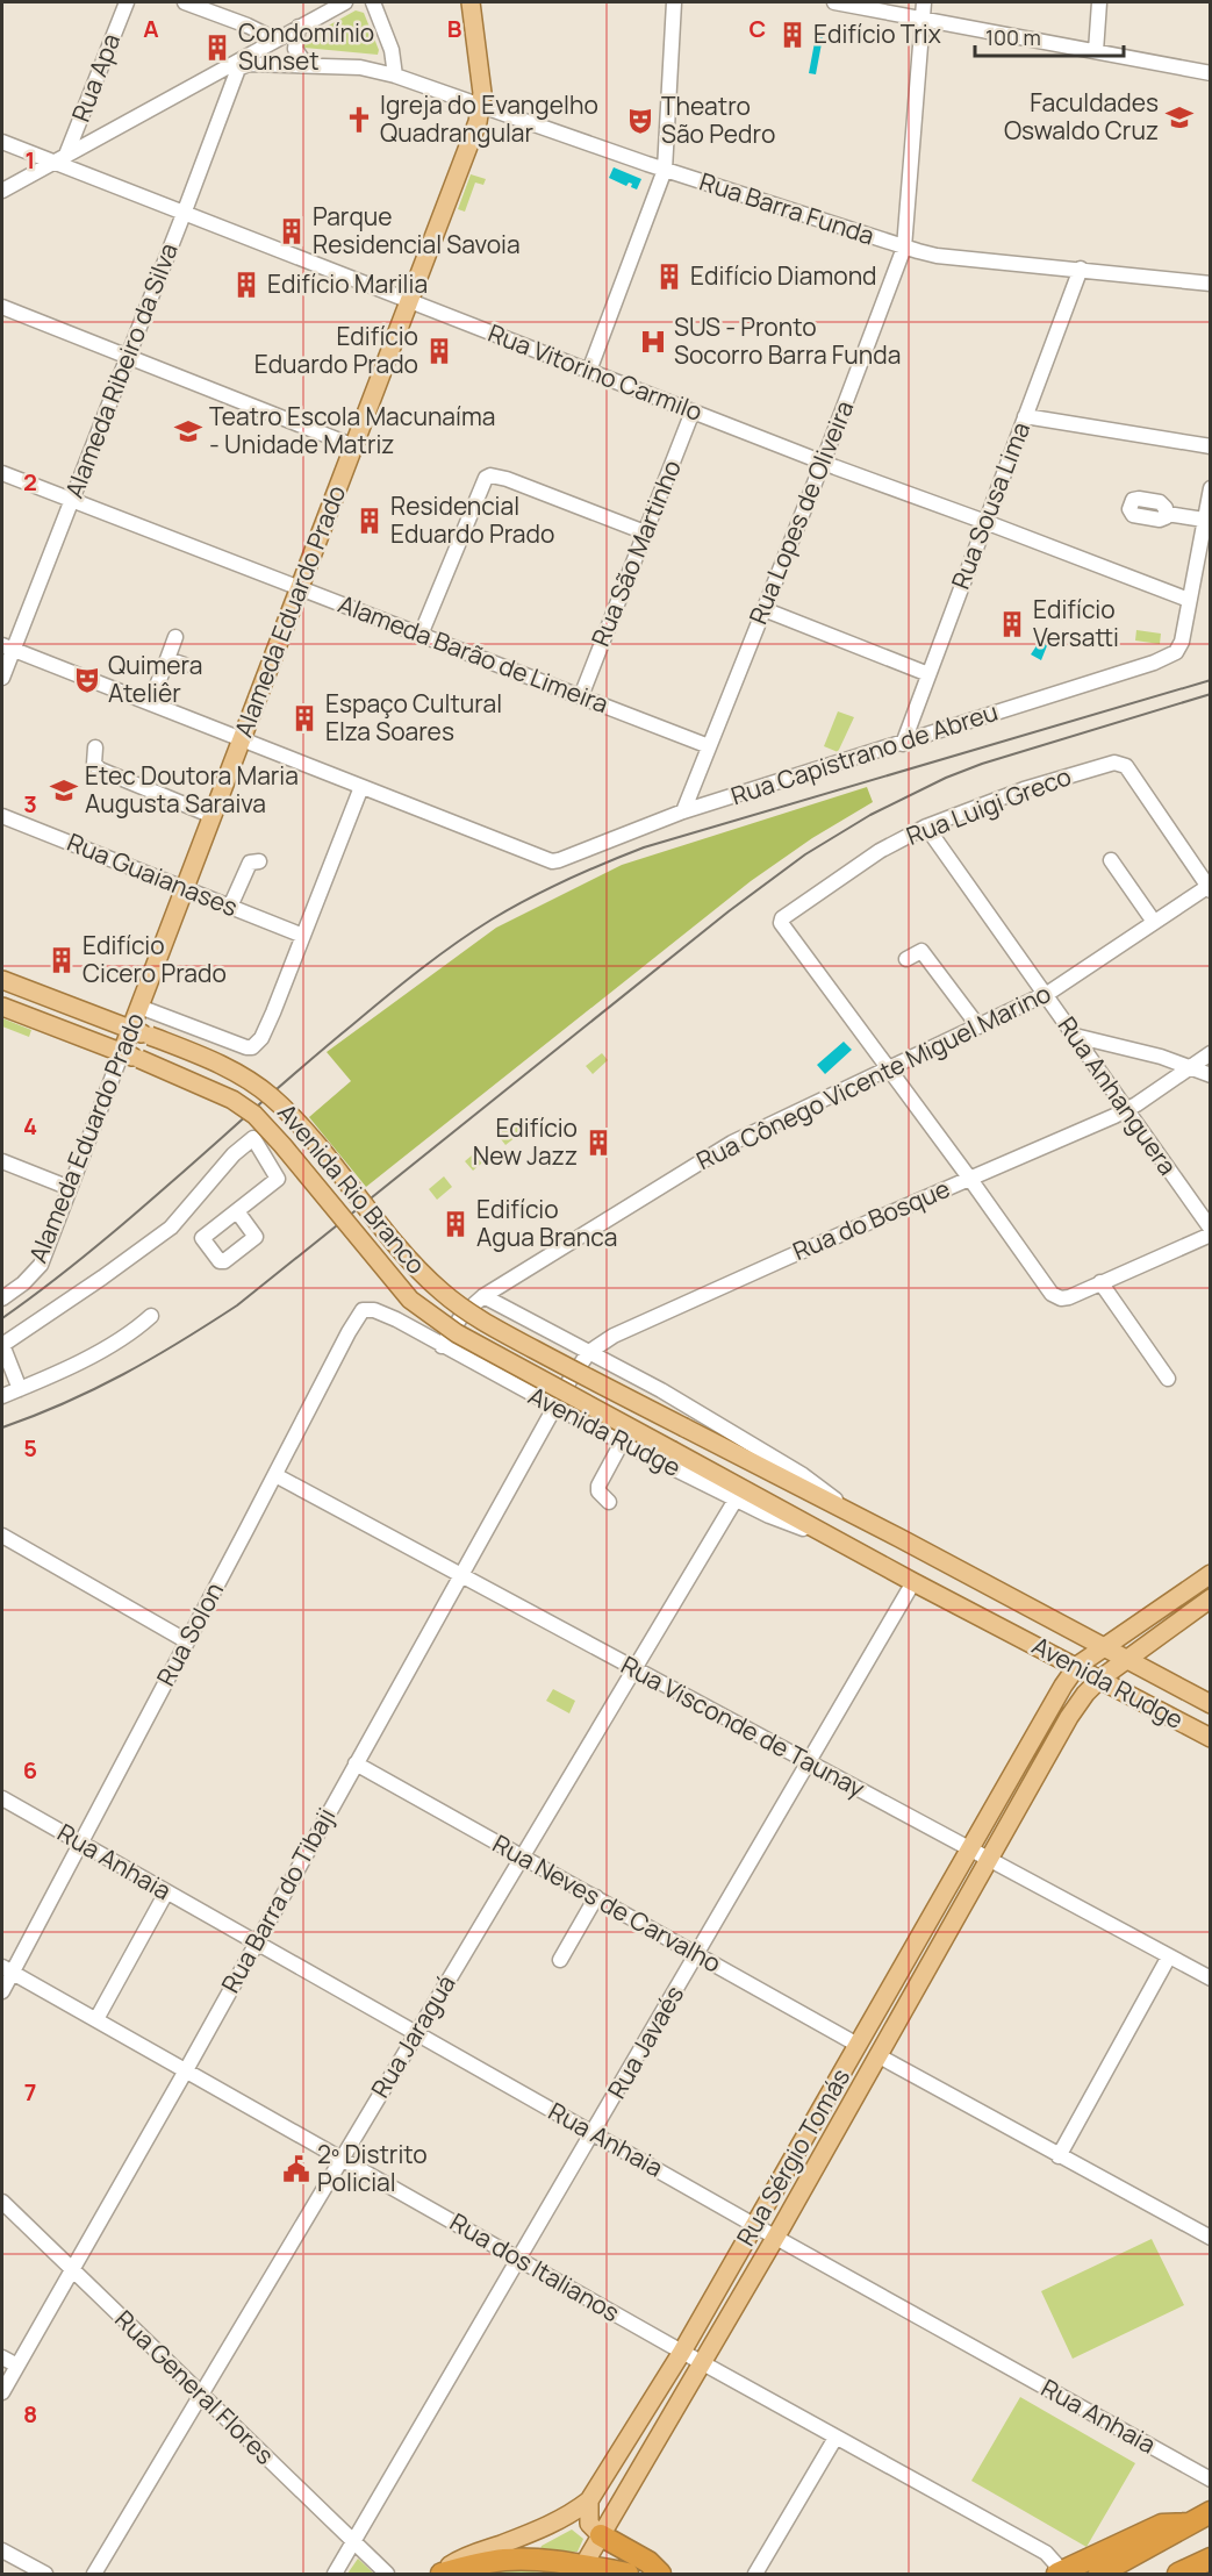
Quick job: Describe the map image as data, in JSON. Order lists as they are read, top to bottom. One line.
{"streets":{"main road":["Alameda Eduardo Prado","Avenida Rio Branco","Avenida Rudge","Rua Sérgio Tomás"],"street":["Rua Apa","Rua Barra Funda","Alameda Ribeiro da Silva","Rua Vitorino Carmilo","Rua Sousa Lima","Rua Lopes de Oliveira","Rua São Martinho","Alameda Barão de Limeira","Rua Capistrano de Abreu","Rua Luigi Greco","Rua Guaianases","Rua Cônego Vicente Miguel Marino","Rua Anhanguera","Rua do Bosque","Rua Solon","Rua Visconde de Taunay","Rua Anhaia","Rua Barra do Tibaji","Rua Neves de Carvalho","Rua Jaraguá","Rua Javaés","Rua dos Italianos","Rua General Flores"]},"crossings":[["Rua Barra Funda","Alameda Ribeiro da Silva"],["Rua Barra Funda","Rua Sousa Lima"],["Rua Barra Funda","Rua Lopes de Oliveira"],["Rua Barra Funda","Alameda Eduardo Prado"],["Alameda Ribeiro da Silva","Rua Vitorino Carmilo"],["Alameda Ribeiro da Silva","Alameda Barão de Limeira"],["Rua Vitorino Carmilo","Rua Sousa Lima"],["Rua Vitorino Carmilo","Rua Lopes de Oliveira"],["Rua Vitorino Carmilo","Rua São Martinho"],["Rua Vitorino Carmilo","Alameda Eduardo Prado"],["Rua Vitorino Carmilo","Rua Capistrano de Abreu"],["Rua Sousa Lima","Rua Capistrano de Abreu"],["Rua Lopes de Oliveira","Alameda Barão de Limeira"],["Rua Lopes de Oliveira","Rua Capistrano de Abreu"],["Rua São Martinho","Alameda Barão de Limeira"],["Alameda Eduardo Prado","Alameda Barão de Limeira"],["Alameda Eduardo Prado","Rua Guaianases"],["Alameda Eduardo Prado","Avenida Rio Branco"],["Rua Luigi Greco","Rua Cônego Vicente Miguel Marino"],["Rua Luigi Greco","Rua Anhanguera"],["Rua Cônego Vicente Miguel Marino","Rua Anhanguera"],["Rua Cônego Vicente Miguel Marino","Avenida Rudge"],["Rua Anhanguera","Rua do Bosque"],["Avenida Rio Branco","Avenida Rudge"],["Rua do Bosque","Avenida Rudge"],["Rua do Bosque","Rua Barra do Tibaji"],["Avenida Rudge","Rua Solon"],["Avenida Rudge","Rua Barra do Tibaji"],["Avenida Rudge","Rua Jaraguá"],["Avenida Rudge","Rua Javaés"],["Avenida Rudge","Rua Sérgio Tomás"],["Rua Solon","Rua Visconde de Taunay"],["Rua Solon","Rua Anhaia"],["Rua Solon","Rua dos Italianos"],["Rua Visconde de Taunay","Rua Barra do Tibaji"],["Rua Visconde de Taunay","Rua Jaraguá"],["Rua Visconde de Taunay","Rua Javaés"],["Rua Visconde de Taunay","Rua Sérgio Tomás"],["Rua Anhaia","Rua Barra do Tibaji"],["Rua Anhaia","Rua Jaraguá"],["Rua Anhaia","Rua Javaés"],["Rua Anhaia","Rua Sérgio Tomás"],["Rua Barra do Tibaji","Rua Neves de Carvalho"],["Rua Barra do Tibaji","Rua dos Italianos"],["Rua Barra do Tibaji","Rua General Flores"],["Rua Neves de Carvalho","Rua Jaraguá"],["Rua Neves de Carvalho","Rua Javaés"],["Rua Neves de Carvalho","Rua Sérgio Tomás"],["Rua Jaraguá","Rua dos Italianos"],["Rua Jaraguá","Rua General Flores"],["Rua Javaés","Rua dos Italianos"],["Rua Javaés","Rua General Flores"],["Rua Sérgio Tomás","Rua dos Italianos"]],"places":{"building":["Edifício Trix","Condomínio Sunset","Parque Residencial Savoia","Edifício Diamond","Edifício Marilia","Edifício Eduardo Prado","Residencial Eduardo Prado","Edifício Versatti","Espaço Cultural Elza Soares","Edifício Cicero Prado","Edifício New Jazz","Edifício Agua Branca"],"school or university":["Faculdades Oswaldo Cruz","Teatro Escola Macunaíma - Unidade Matriz","Etec Doutora Maria Augusta Saraiva"],"church":["Igreja do Evangelho Quadrangular"],"theatre":["Theatro São Pedro","Quimera Ateliêr"],"hospital":["SUS - Pronto Socorro Barra Funda"],"public building":["2º Distrito Policial"]},"scale_bar":"100 m","grid":{"columns":["A","B","C"],"rows":["1","2","3","4","5","6","7","8"]}}
